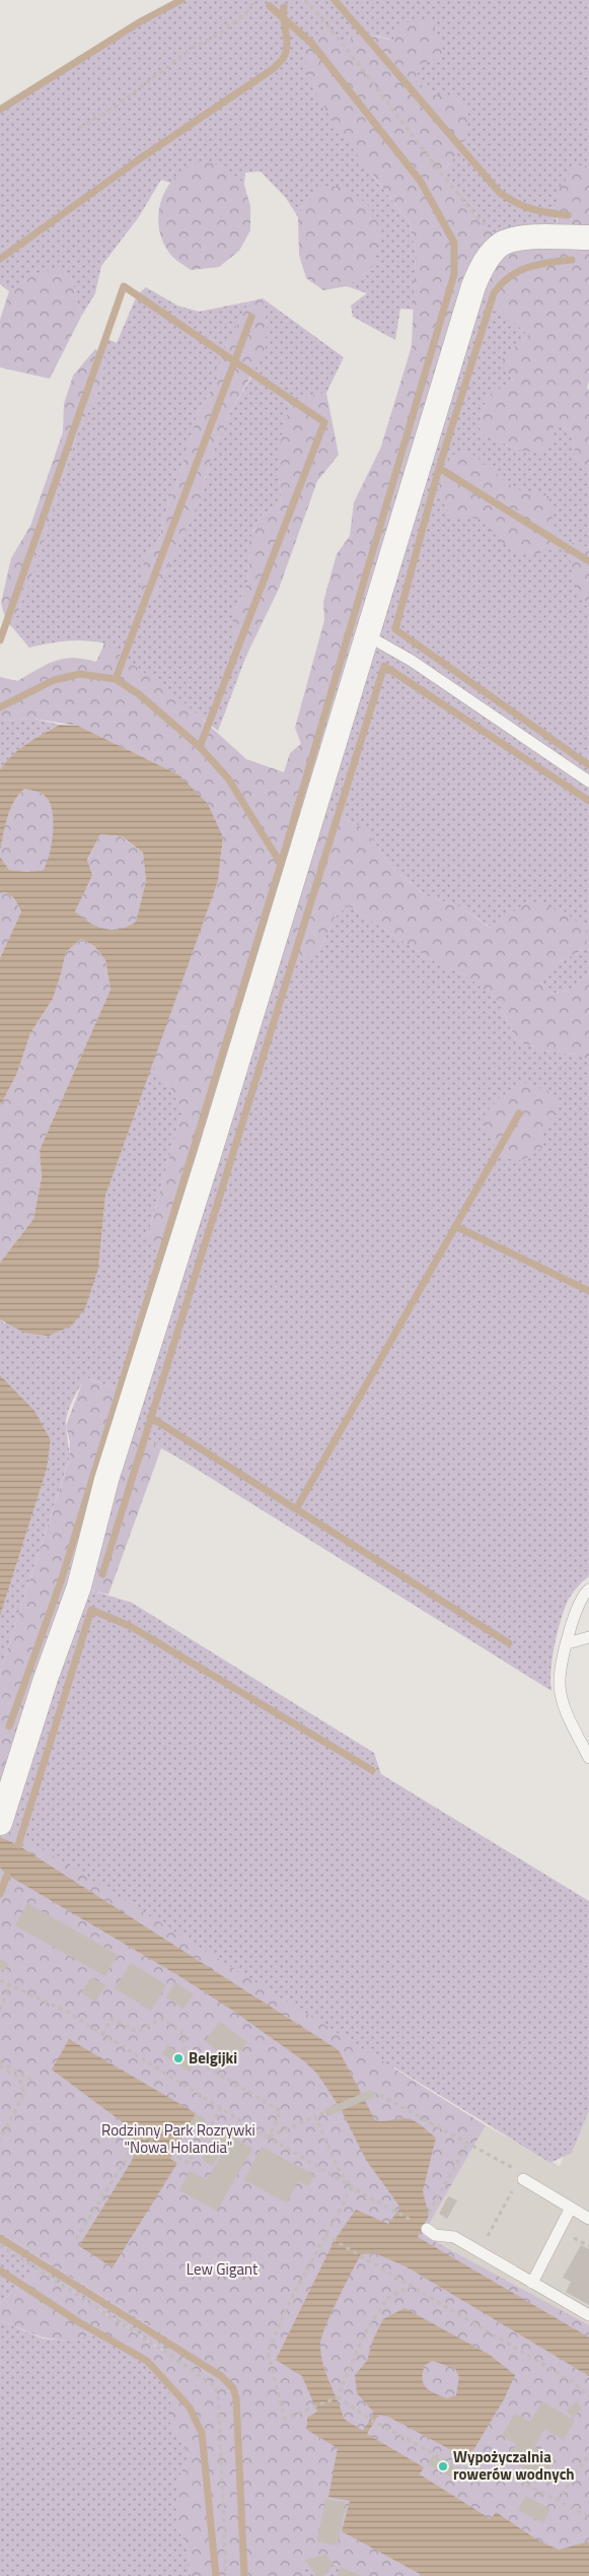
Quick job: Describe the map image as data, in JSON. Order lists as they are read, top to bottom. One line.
{"parks":["Rodzinny Park Rozrywki \"Nowa Holandia\"","Lew Gigant"],"places":["Belgijki","Wypożyczalnia rowerów wodnych"]}
